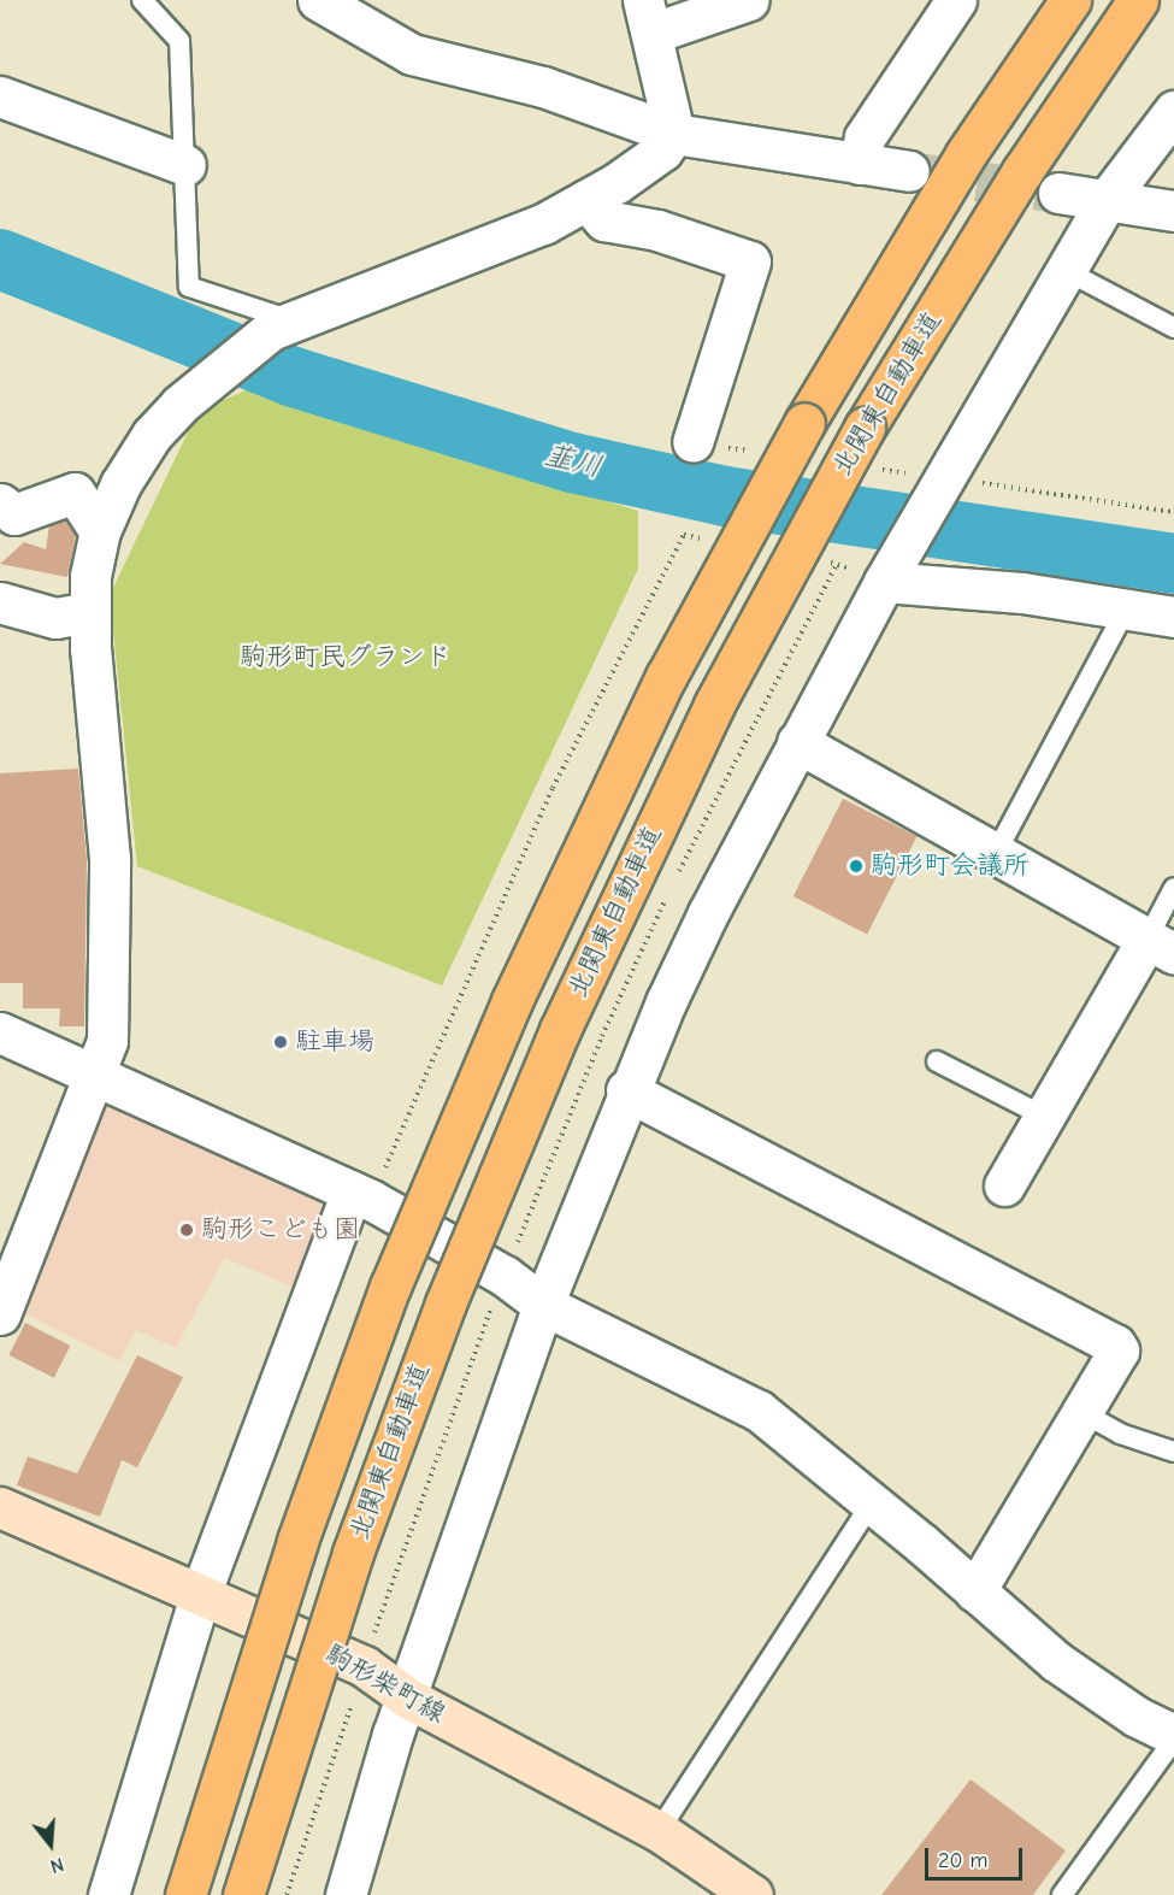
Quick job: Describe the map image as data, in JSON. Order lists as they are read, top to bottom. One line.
{"streets":{"highway":["北関東自動車道"],"main road":["駒形柴町線"]},"water":["韮川"],"parks":["駒形町民グランド"],"places":["駒形町会議所","駐車場","駒形こども園"],"scale_bar":"20 m","north":"bottom"}
